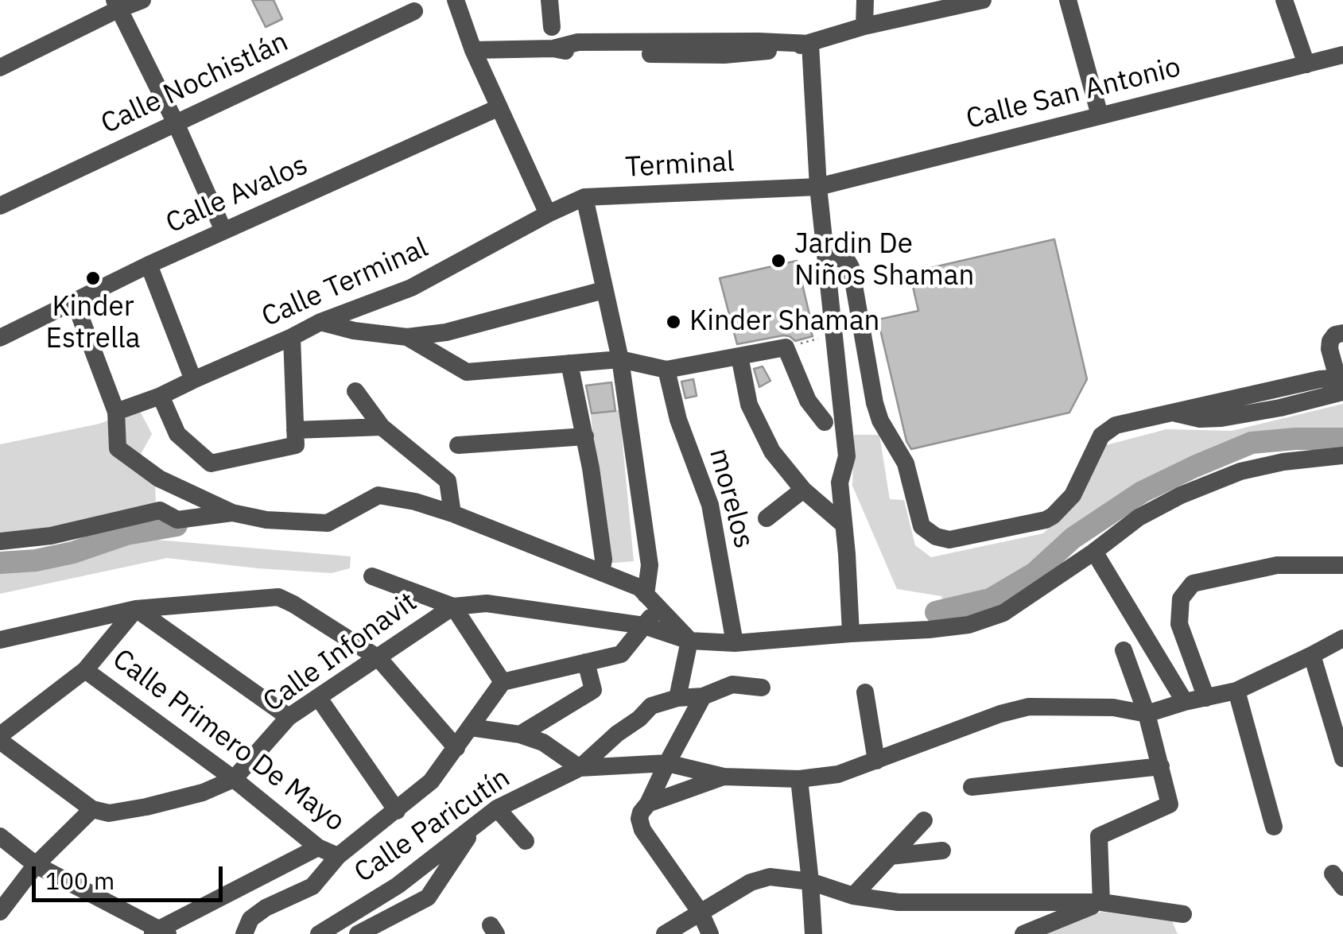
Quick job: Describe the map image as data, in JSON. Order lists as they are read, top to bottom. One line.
{"streets":{"street":["Calle Nochistlán","Calle San Antonio","Terminal","Calle Avalos","Calle Terminal","morelos","Calle Infonavit","Calle Primero De Mayo","Calle Paricutín"]},"crossings":[["Calle San Antonio","Terminal"],["Terminal","Calle Terminal"],["Calle Infonavit","Calle Primero De Mayo"]],"places":["Jardin De Niños Shaman","Kinder Estrella","Kinder Shaman"],"scale_bar":"100 m"}
